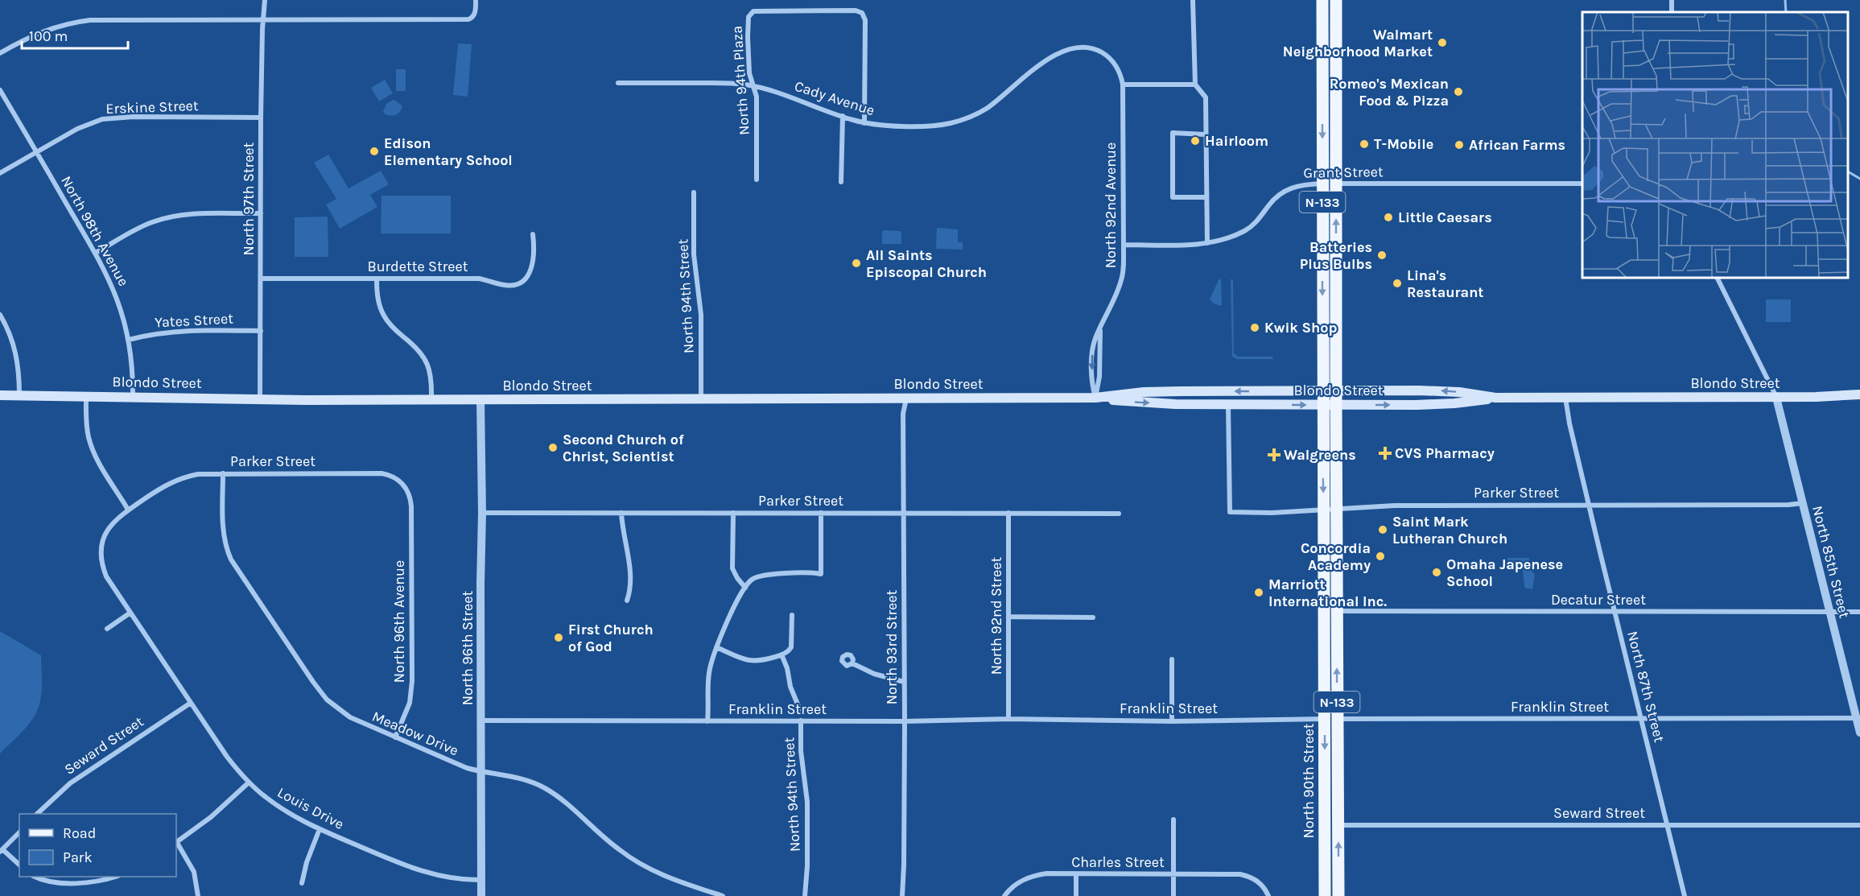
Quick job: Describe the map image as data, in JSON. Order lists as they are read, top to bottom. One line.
{"streets":{"main road":["N-133","Blondo Street","North 90th Street"],"street":["North 94th Plaza","Cady Avenue","Erskine Street","Grant Street","North 97th Street","North 92nd Avenue","North 98th Avenue","Burdette Street","North 94th Street","Yates Street","Parker Street","North 85th Street","Decatur Street","North 92nd Street","North 96th Avenue","North 93rd Street","North 96th Street","North 87th Street","Franklin Street","Meadow Drive","Seward Street","Louis Drive","Charles Street"]},"crossings":[["North 94th Plaza","Cady Avenue"],["Cady Avenue","North 92nd Avenue"],["Erskine Street","North 97th Street"],["Erskine Street","North 98th Avenue"],["Grant Street","North 92nd Avenue"],["Grant Street","North 90th Street"],["North 97th Street","Burdette Street"],["North 97th Street","Yates Street"],["North 97th Street","Blondo Street"],["North 92nd Avenue","Blondo Street"],["North 98th Avenue","Yates Street"],["North 98th Avenue","Blondo Street"],["North 94th Street","Blondo Street"],["North 94th Street","Franklin Street"],["Blondo Street","Parker Street"],["Blondo Street","North 85th Street"],["Blondo Street","North 93rd Street"],["Blondo Street","North 96th Street"],["Blondo Street","North 87th Street"],["Blondo Street","North 90th Street"],["Parker Street","North 85th Street"],["Parker Street","North 92nd Street"],["Parker Street","North 96th Avenue"],["Parker Street","North 93rd Street"],["Parker Street","North 96th Street"],["Parker Street","North 87th Street"],["Parker Street","Meadow Drive"],["Parker Street","North 90th Street"],["Parker Street","Louis Drive"],["North 85th Street","Decatur Street"],["North 85th Street","Franklin Street"],["Decatur Street","North 87th Street"],["Decatur Street","North 90th Street"],["North 92nd Street","Franklin Street"],["North 96th Avenue","Meadow Drive"],["North 93rd Street","Franklin Street"],["North 96th Street","Franklin Street"],["North 96th Street","Meadow Drive"],["North 96th Street","Louis Drive"],["North 87th Street","Franklin Street"],["North 87th Street","Seward Street"],["Franklin Street","North 90th Street"],["Seward Street","North 90th Street"],["Seward Street","Louis Drive"]],"places":{"other":["Walmart Neighborhood Market","Romeo's Mexican Food & Pizza","Hairloom","T-Mobile","African Farms","Edison Elementary School","Little Caesars","Batteries Plus Bulbs","All Saints Episcopal Church","Lina's Restaurant","Kwik Shop","Second Church of Christ, Scientist","Saint Mark Lutheran Church","Concordia Academy","Omaha Japenese School","Marriott International Inc.","First Church of God"],"health":["CVS Pharmacy","Walgreens"]},"legend":["Road","Park"],"scale_bar":"100 m"}
